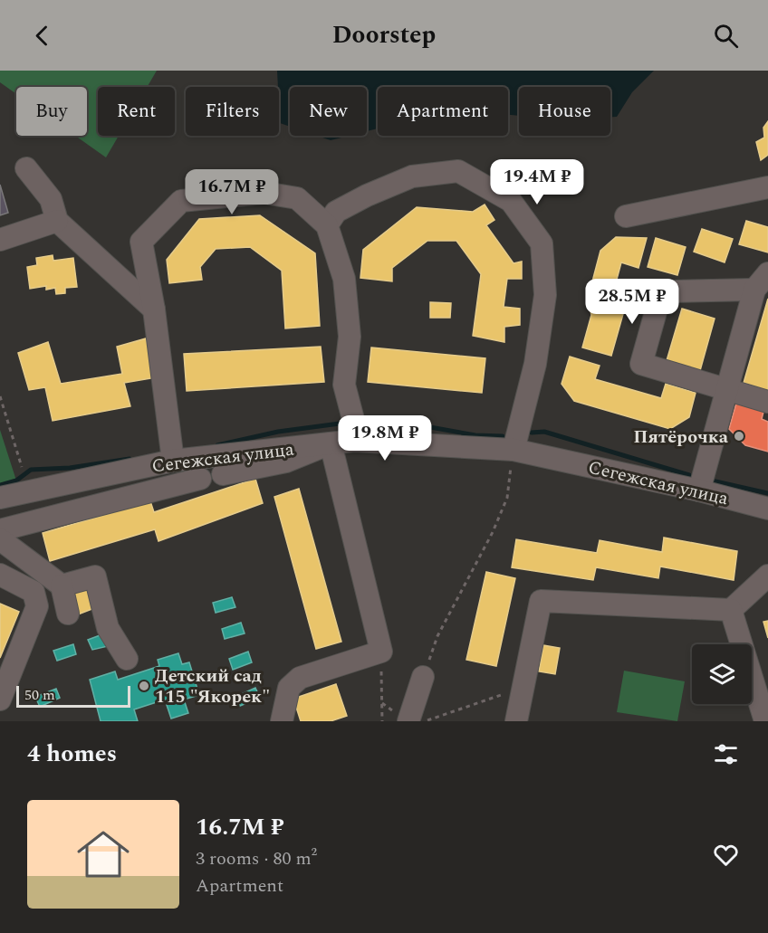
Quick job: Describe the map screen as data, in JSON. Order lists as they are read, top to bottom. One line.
{"streets":{"street":["Сегежская улица"]},"places":["Пятёрочка","Детский сад 115 \"Якорек\""],"scale_bar":"50 m","page":{"header":"Doorstep","chip":["Buy","Rent","Filters","New","Apartment","House"],"price":["19.4M ₽","16.7M ₽","28.5M ₽","19.8M ₽"],"scale":"50 m","heading":"4 homes","list":[{"name":"16.7M ₽","note":"3 rooms · 80 m² · Apartment"}]}}
